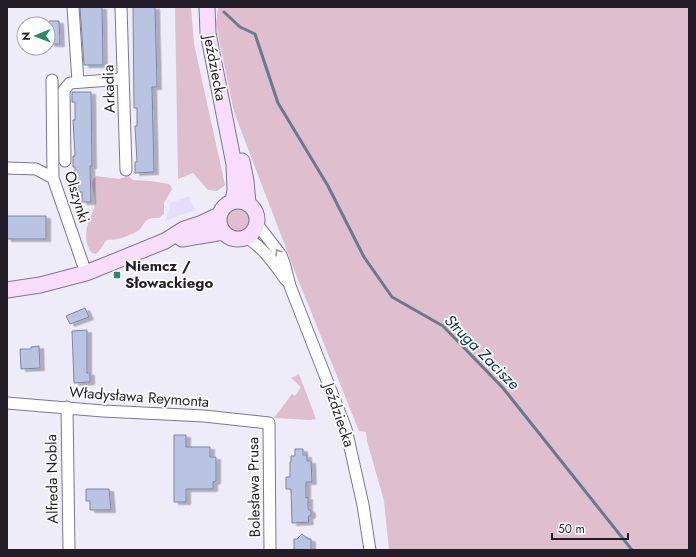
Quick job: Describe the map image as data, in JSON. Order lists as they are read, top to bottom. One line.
{"streets":{"street":["Jeździecka","Arkadia","Olszynki","Władysława Reymonta","Alfreda Nobla","Bolesława Prusa"]},"crossings":[["Władysława Reymonta","Alfreda Nobla"],["Władysława Reymonta","Bolesława Prusa"]],"water":["Struga Zacisze"],"places":{"transit":["Niemcz / Słowackiego"]},"scale_bar":"50 m","north":"left"}
